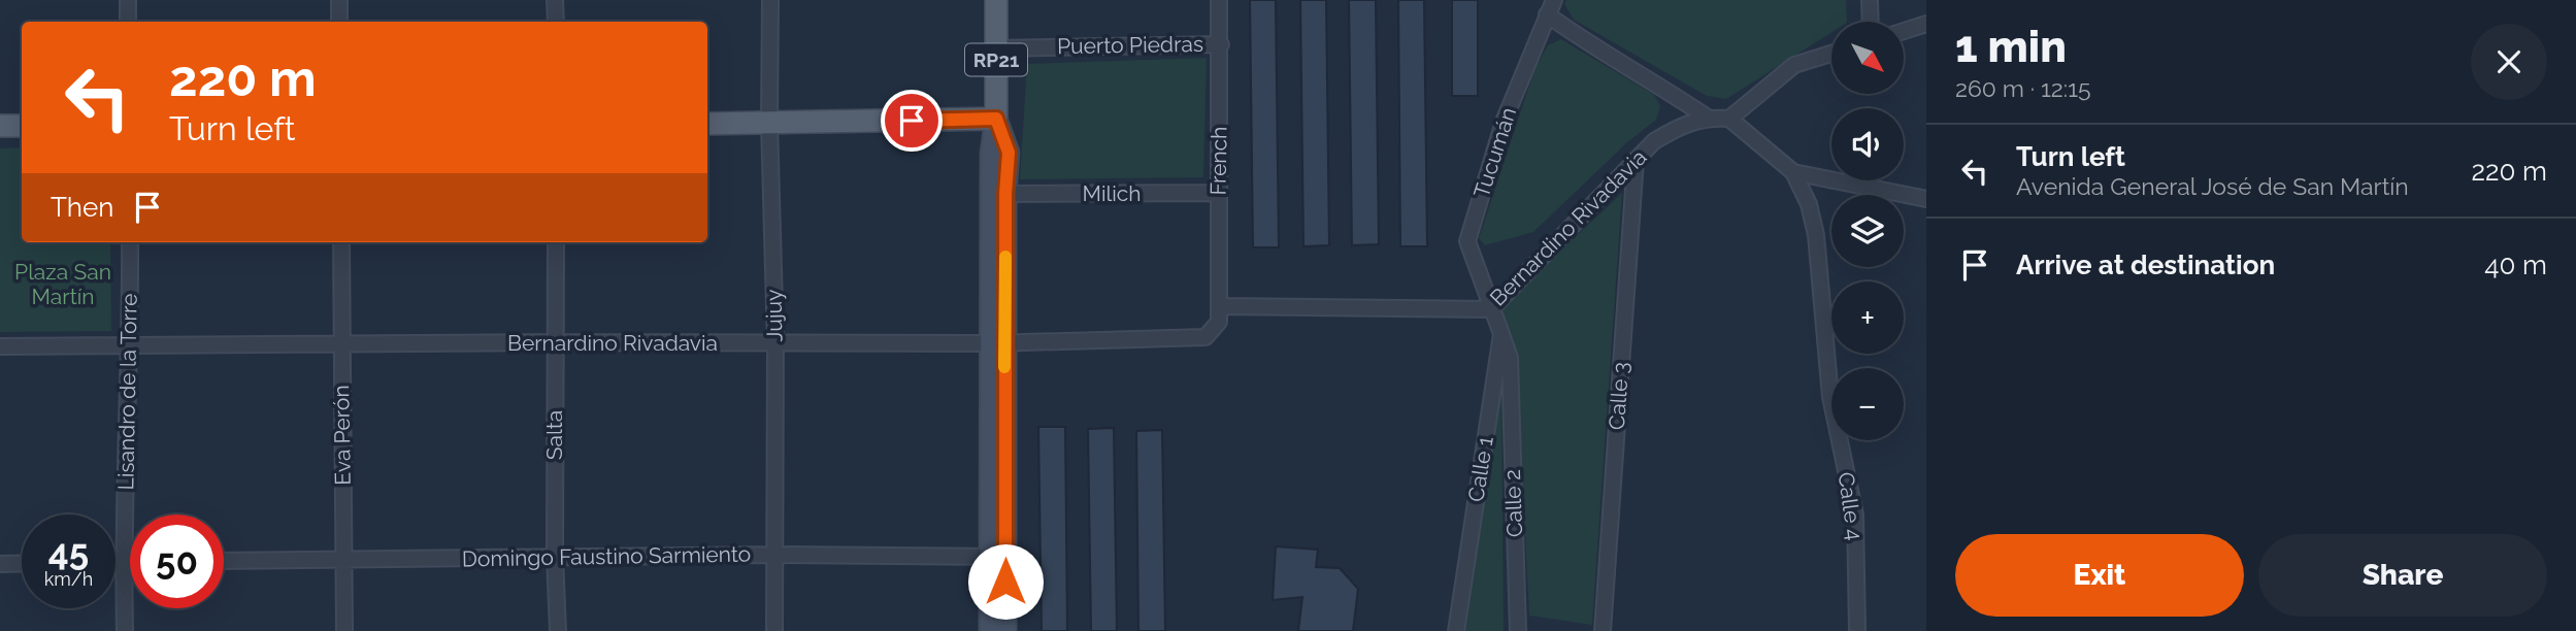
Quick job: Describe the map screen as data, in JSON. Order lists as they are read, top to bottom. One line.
{"streets":{"main road":["RP21"],"street":["Puerto Piedras","Tucumán","French","Milich","Bernardino Rivadavia","Jujuy","Lisandro de la Torre","Calle 3","Eva Perón","Salta","Calle 1","Calle 2","Calle 4","Domingo Faustino Sarmiento"]},"crossings":[["Puerto Piedras","RP21"],["Puerto Piedras","French"],["Tucumán","Bernardino Rivadavia"],["French","Milich"],["French","Bernardino Rivadavia"],["Bernardino Rivadavia","Jujuy"],["Bernardino Rivadavia","Lisandro de la Torre"],["Bernardino Rivadavia","Calle 3"],["Bernardino Rivadavia","Eva Perón"],["Bernardino Rivadavia","Salta"],["Jujuy","Domingo Faustino Sarmiento"],["Eva Perón","Domingo Faustino Sarmiento"],["Salta","Domingo Faustino Sarmiento"],["Calle 1","Calle 2"]],"parks":["Plaza San Martín"],"north":"bottom right","page":{"heading":["1 min","260 m · 12:15"],"map_buttons":["+","−"],"turn":["220 m","Turn left"],"list":[{"name":"Turn left","note":"Avenida General José de San Martín","value":"220 m"},{"name":"Arrive at destination","value":"40 m"}],"then":"Then","speed":"45 km/h","limit":"50","buttons":["Exit","Share"]}}
